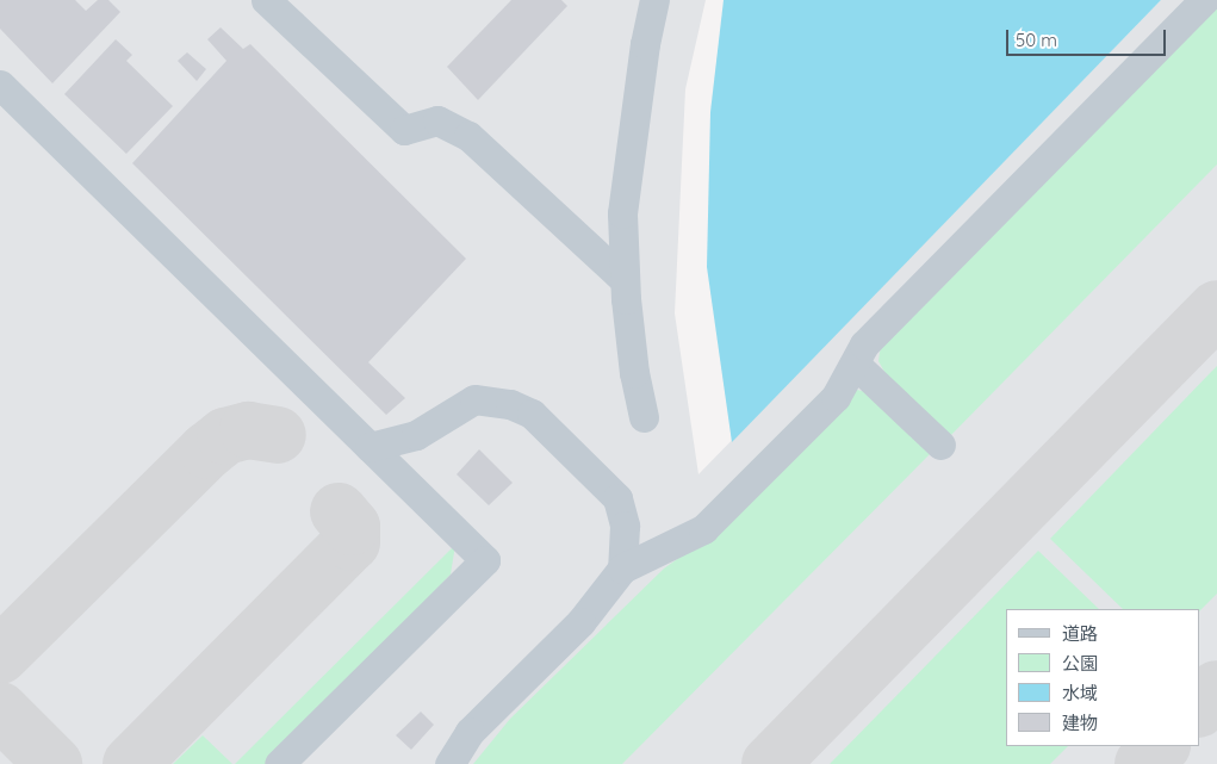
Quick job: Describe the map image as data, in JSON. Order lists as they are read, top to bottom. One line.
{"legend":["道路","公園","水域","建物"],"scale_bar":"50 m"}
